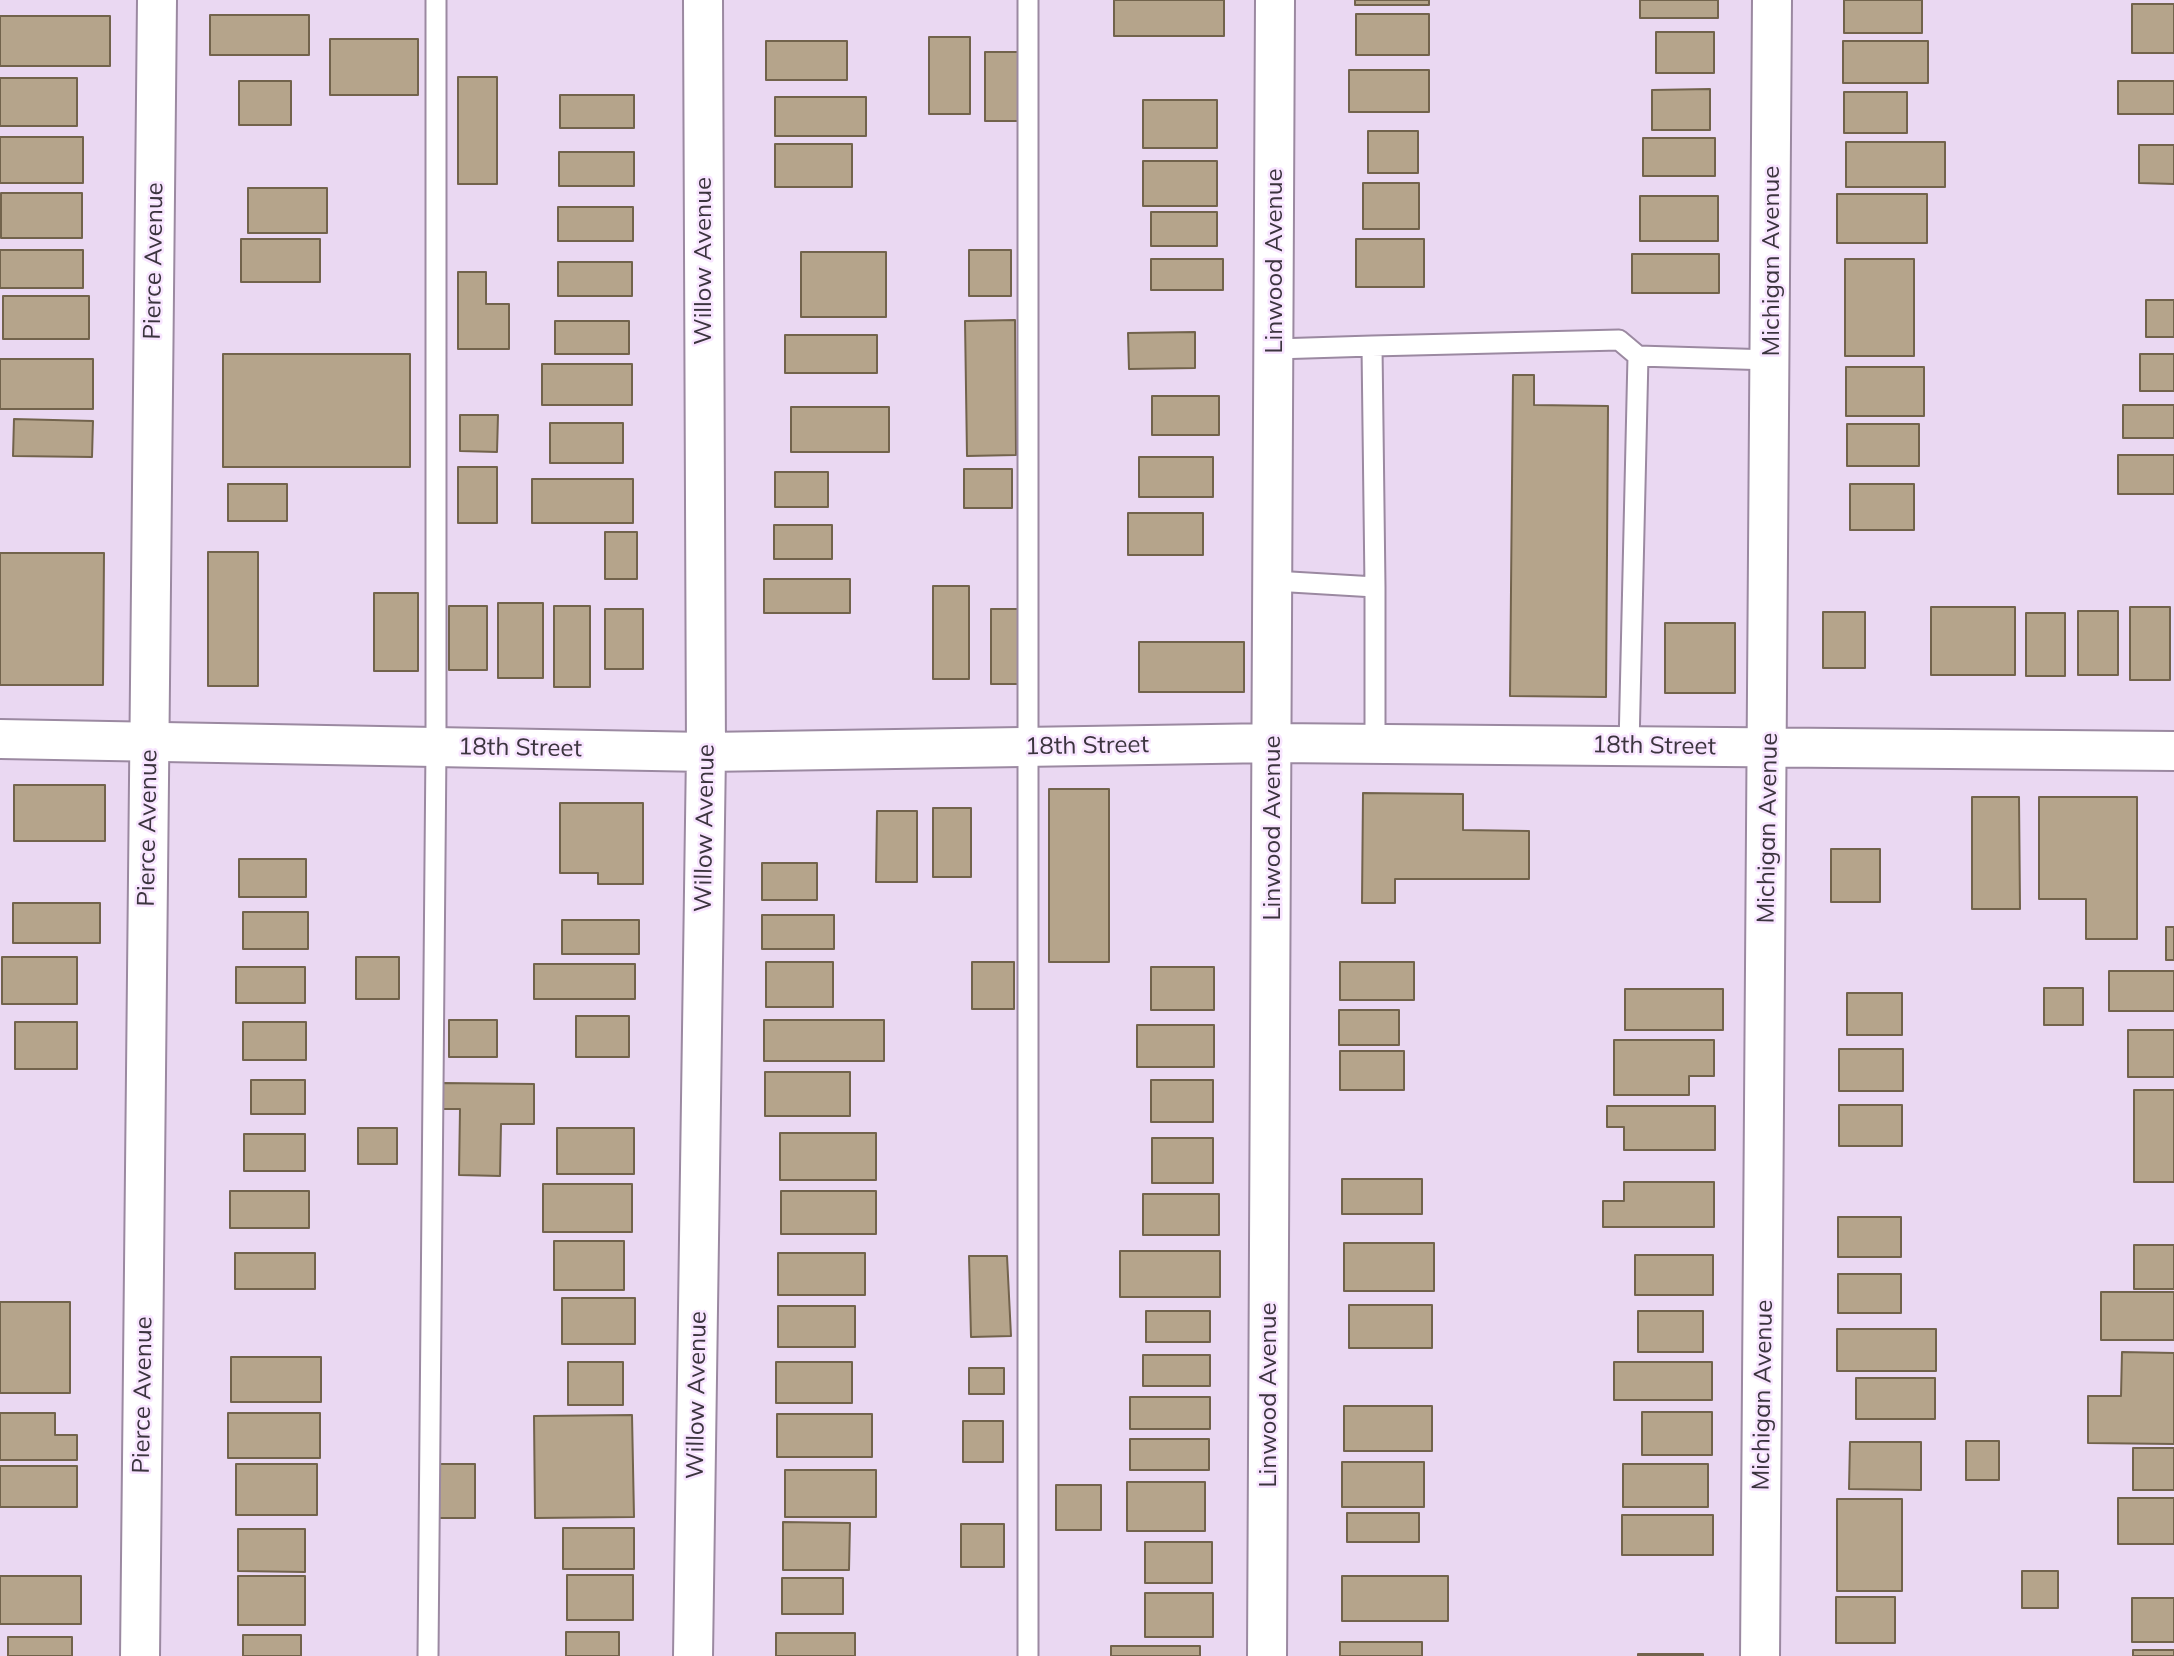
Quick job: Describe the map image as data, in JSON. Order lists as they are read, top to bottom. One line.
{"streets":{"street":["Pierce Avenue","Willow Avenue","Linwood Avenue","Michigan Avenue","18th Street"]},"crossings":[["Pierce Avenue","18th Street"],["Willow Avenue","18th Street"],["Linwood Avenue","18th Street"],["Michigan Avenue","18th Street"]]}
